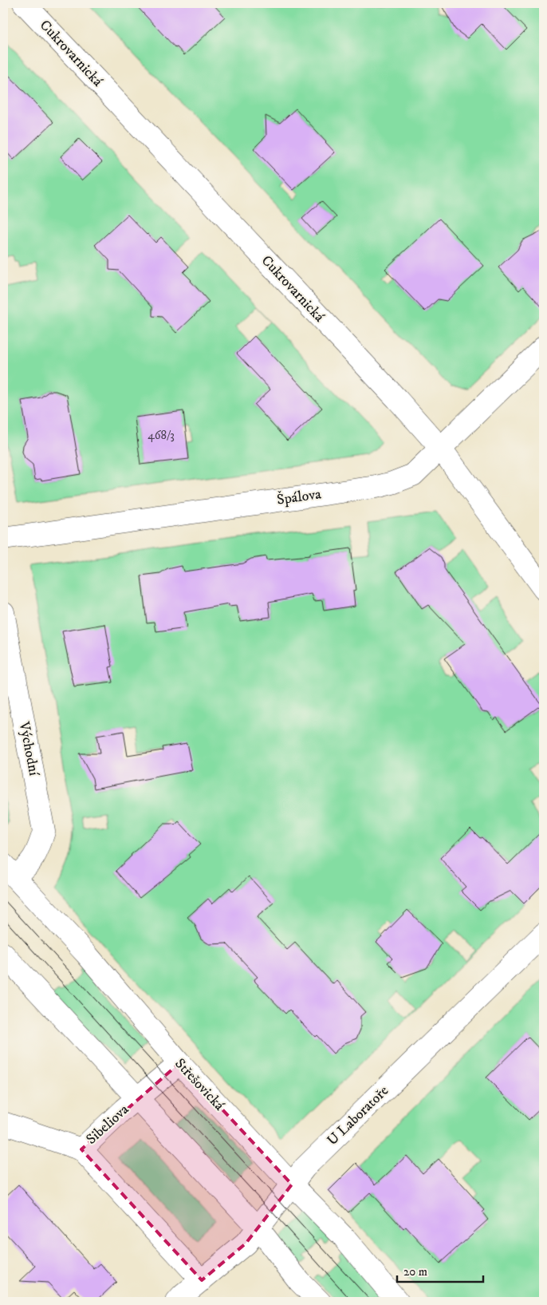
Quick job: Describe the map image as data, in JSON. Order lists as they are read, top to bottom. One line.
{"streets":{"street":["Cukrovarnická","Špálova","Východní","Střešovická","U Laboratoře","Sibeliova"]},"crossings":[["Cukrovarnická","Špálova"],["Východní","Střešovická"],["Střešovická","U Laboratoře"],["Střešovická","Sibeliova"]],"house_numbers":["468/3"],"scale_bar":"20 m"}
